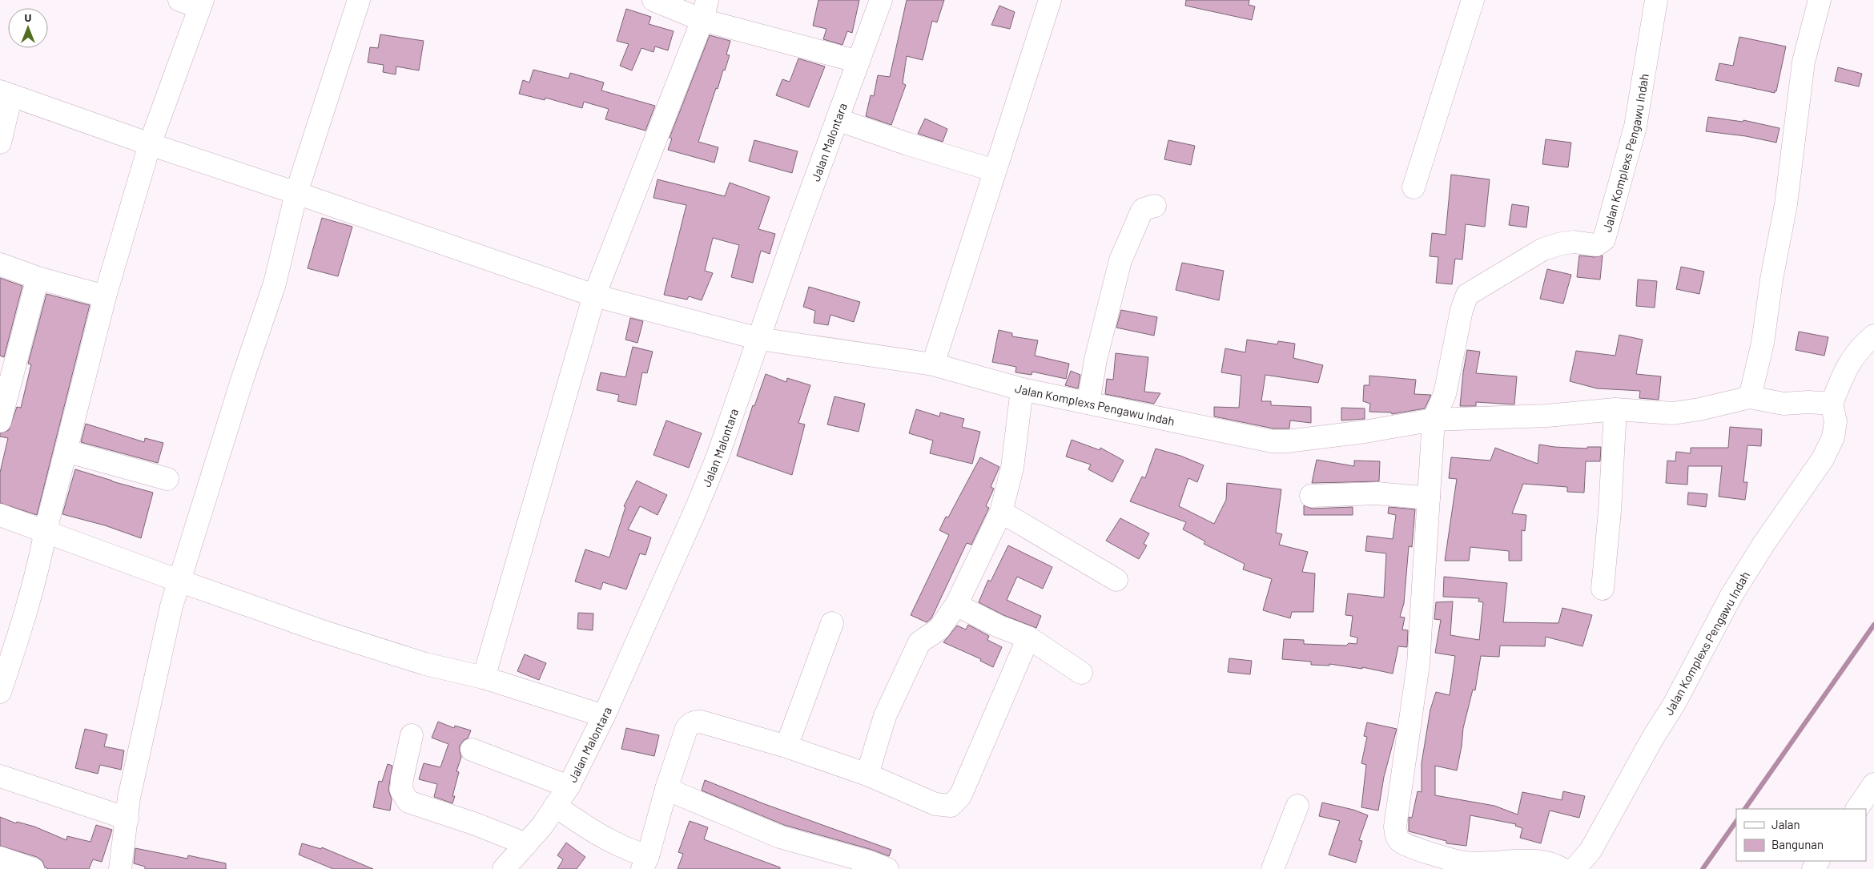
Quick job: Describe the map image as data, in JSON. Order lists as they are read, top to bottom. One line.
{"streets":{"street":["Jalan Malontara","Jalan Komplexs Pengawu Indah"]},"crossings":[["Jalan Malontara","Jalan Komplexs Pengawu Indah"]],"legend":["Jalan","Bangunan"],"north":"top"}
